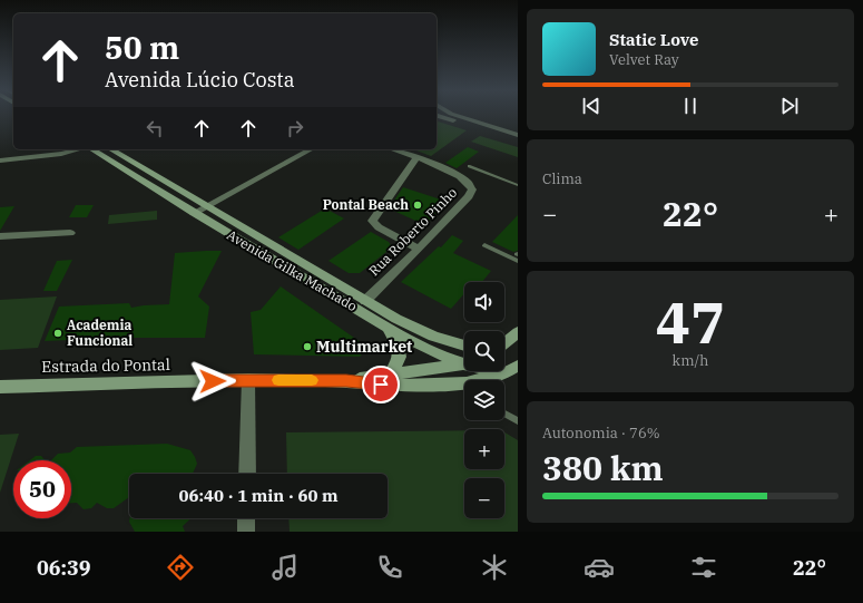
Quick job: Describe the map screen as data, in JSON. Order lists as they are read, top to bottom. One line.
{"streets":{"street":["Rua Roberto Pinho","Avenida Gilka Machado","Estrada do Pontal"]},"crossings":[["Rua Roberto Pinho","Avenida Gilka Machado"]],"places":["Pontal Beach","Academia Funcional","Multimarket"],"page":{"turn":["50 m","Avenida Lúcio Costa"],"song":["Static Love","Velvet Ray"],"tile":["Clima",["47","km/h"],["Autonomia · 76%","380 km"]],"heat":["−","22°","+"],"map_buttons":["+","−"],"limit":"50","trip":"06:40 · 1 min · 60 m","tabs":["06:39","22°"]}}
